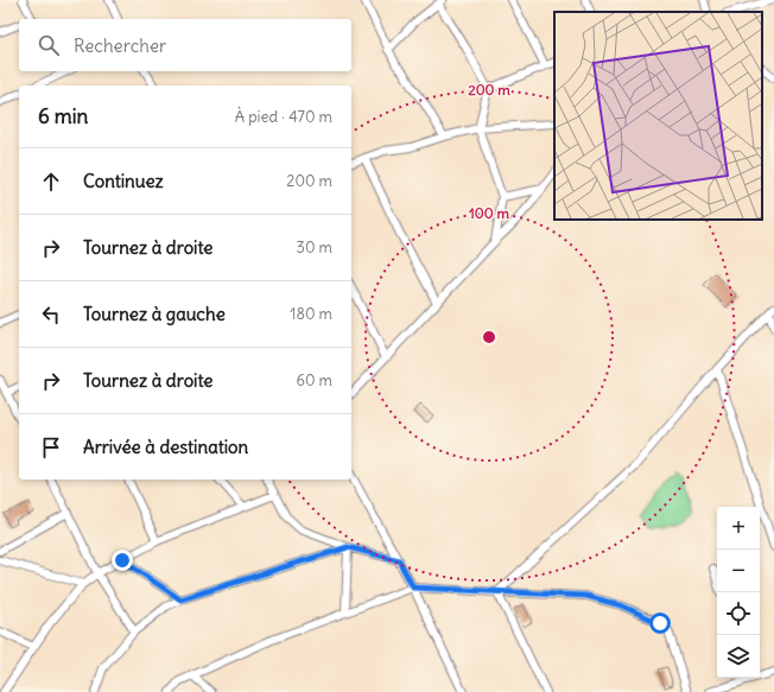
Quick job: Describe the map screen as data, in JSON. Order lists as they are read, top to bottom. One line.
{"page":{"search":"Rechercher","heading":["6 min","À pied · 470 m"],"list":[["Continuez","200 m"],["Tournez à droite","30 m"],["Tournez à gauche","180 m"],["Tournez à droite","60 m"],"Arrivée à destination"],"map_buttons":["+","−"]},"rings":["200 m","100 m"]}
